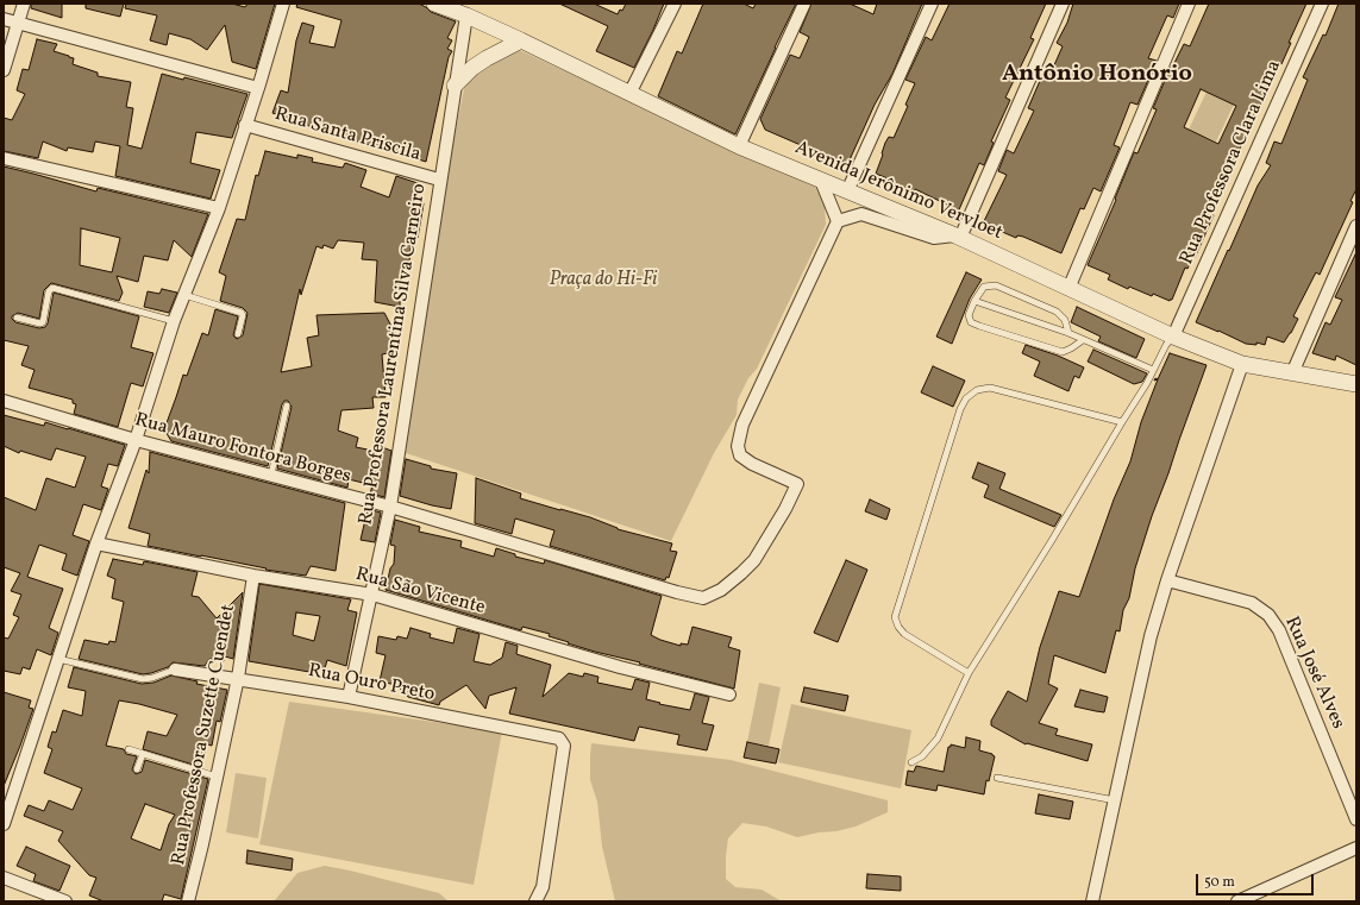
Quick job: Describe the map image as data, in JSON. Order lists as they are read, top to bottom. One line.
{"streets":{"street":["Rua Santa Priscila","Rua Professora Clara Lima","Avenida Jerônimo Vervloet","Rua Professora Laurentina Silva Carneiro","Rua Mauro Fontora Borges","Rua São Vicente","Rua José Alves","Rua Ouro Preto","Rua Professora Suzette Cuendet"]},"crossings":[["Rua Santa Priscila","Rua Professora Laurentina Silva Carneiro"],["Rua Professora Clara Lima","Avenida Jerônimo Vervloet"],["Avenida Jerônimo Vervloet","Rua Professora Laurentina Silva Carneiro"],["Rua Professora Laurentina Silva Carneiro","Rua Mauro Fontora Borges"],["Rua Professora Laurentina Silva Carneiro","Rua São Vicente"],["Rua Professora Laurentina Silva Carneiro","Rua Ouro Preto"],["Rua São Vicente","Rua Professora Suzette Cuendet"],["Rua Ouro Preto","Rua Professora Suzette Cuendet"]],"districts":["Antônio Honório"],"parks":["Praça do Hi-Fi"],"scale_bar":"50 m"}
